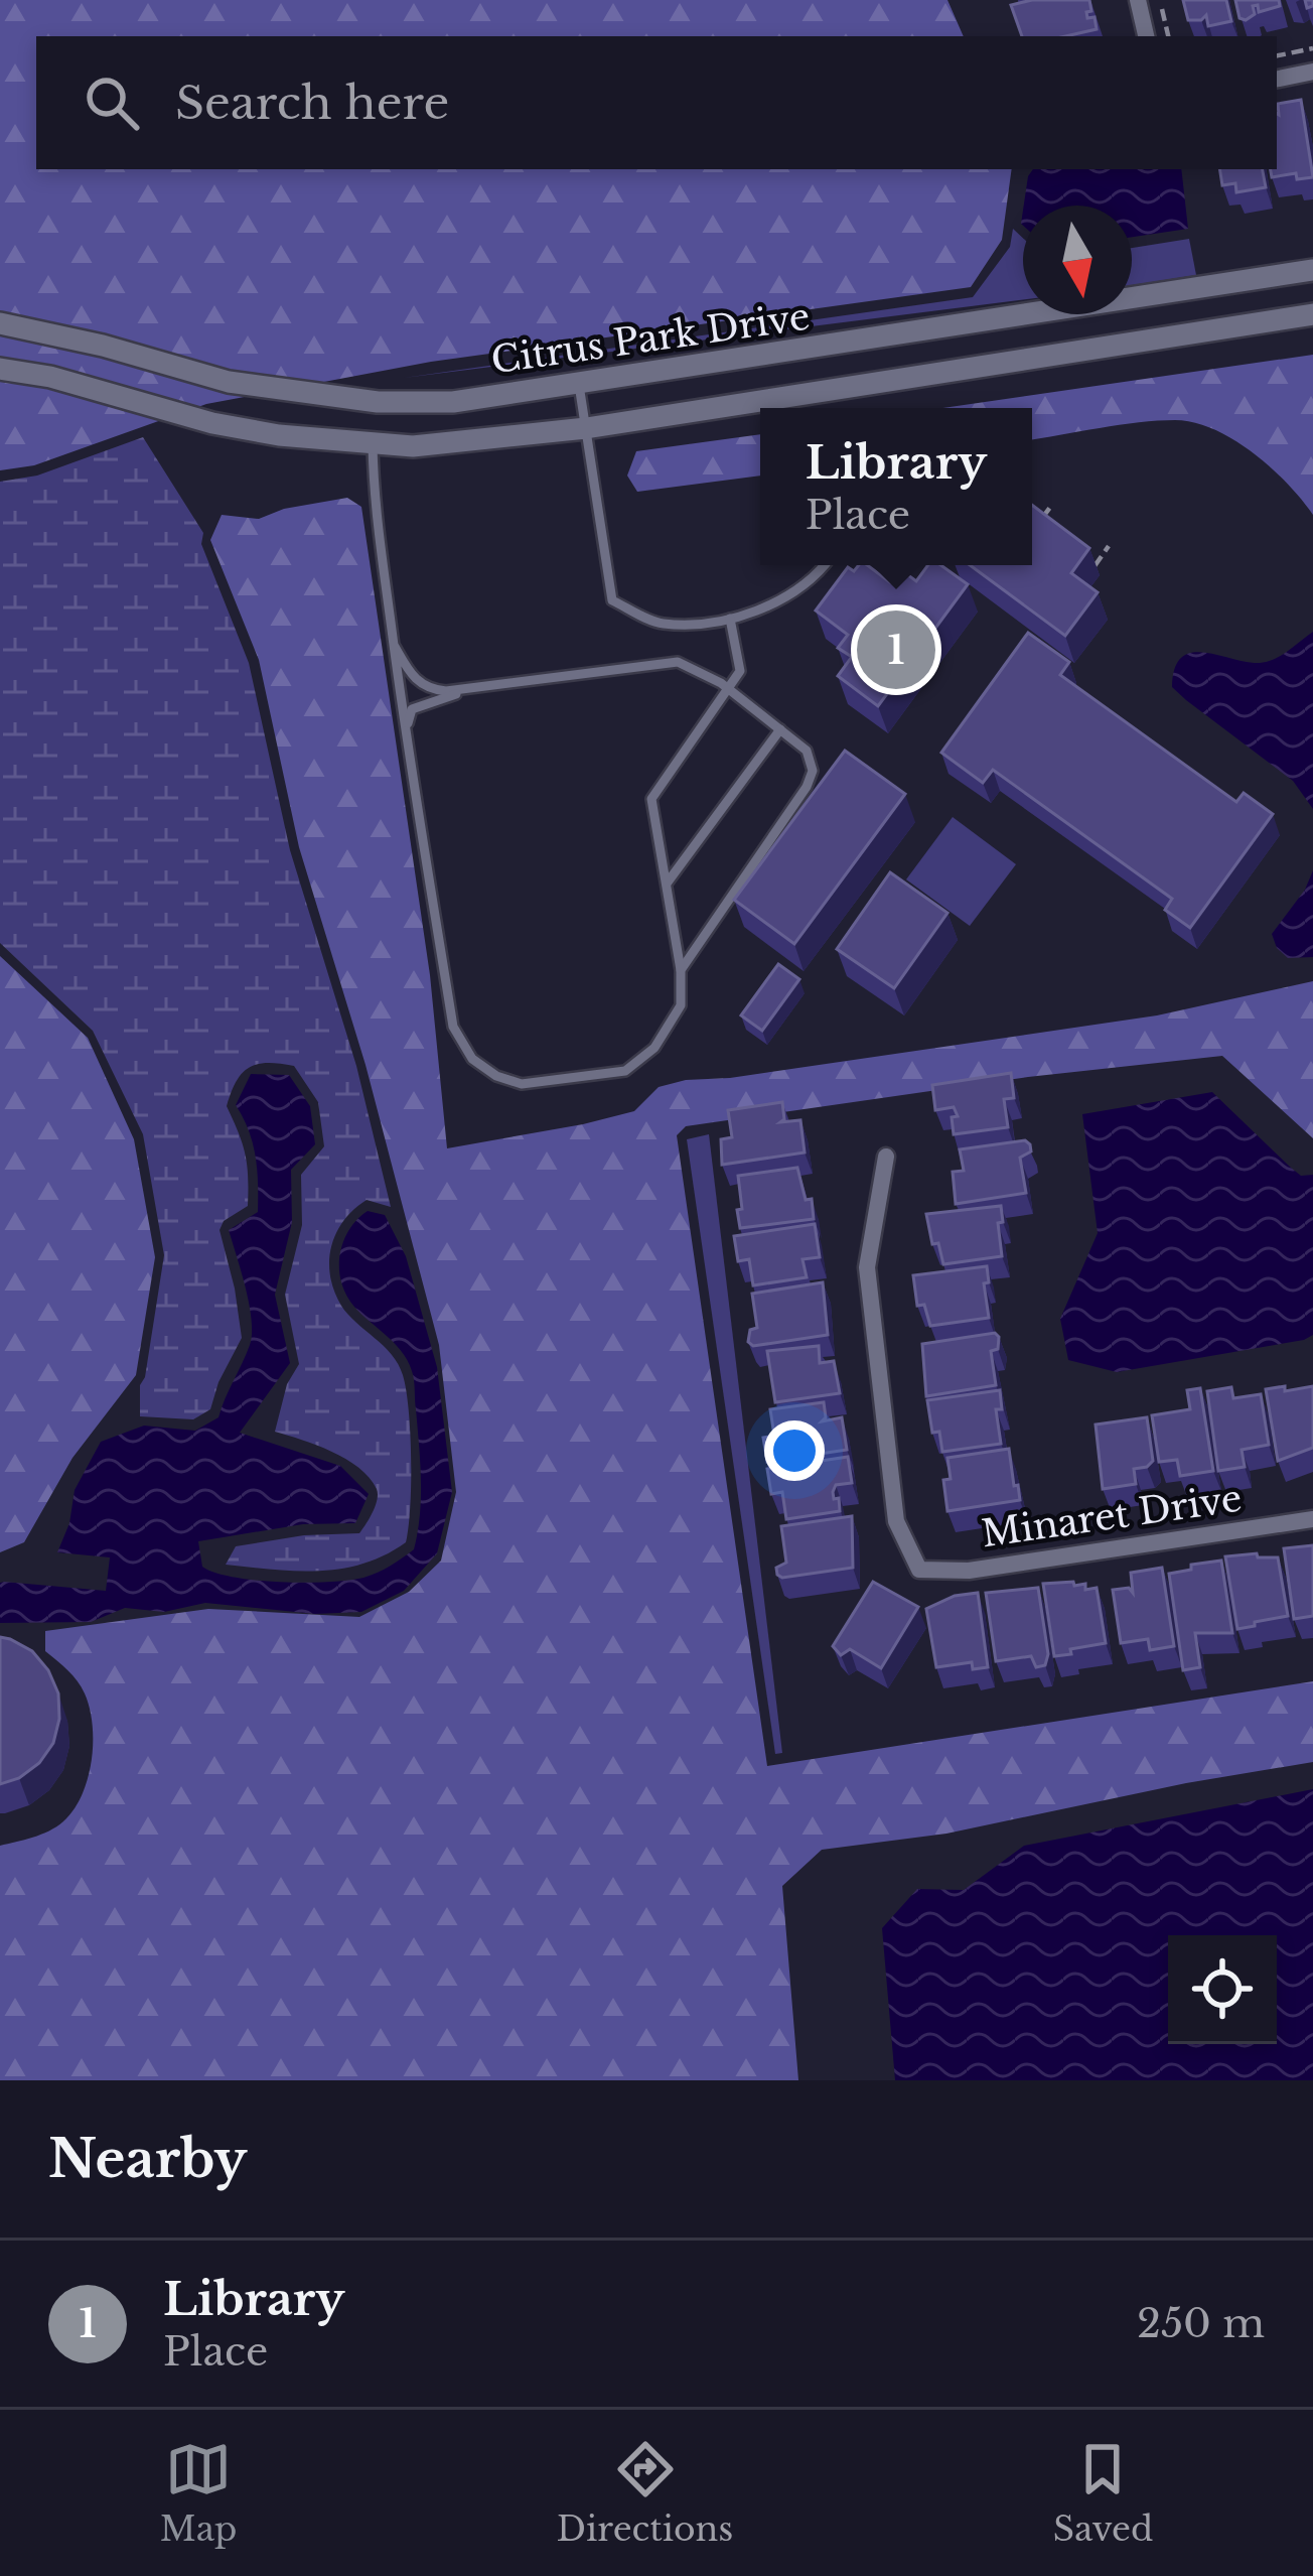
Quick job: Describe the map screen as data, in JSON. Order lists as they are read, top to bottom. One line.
{"streets":{"street":["Citrus Park Drive","Minaret Drive"]},"north":"bottom","page":{"search":"Search here","popup":["Library","Place"],"pins":"1","heading":"Nearby","list":[{"mark":"1","name":"Library","note":"Place","value":"250 m"}],"nav":["Map","Directions","Saved"]}}
